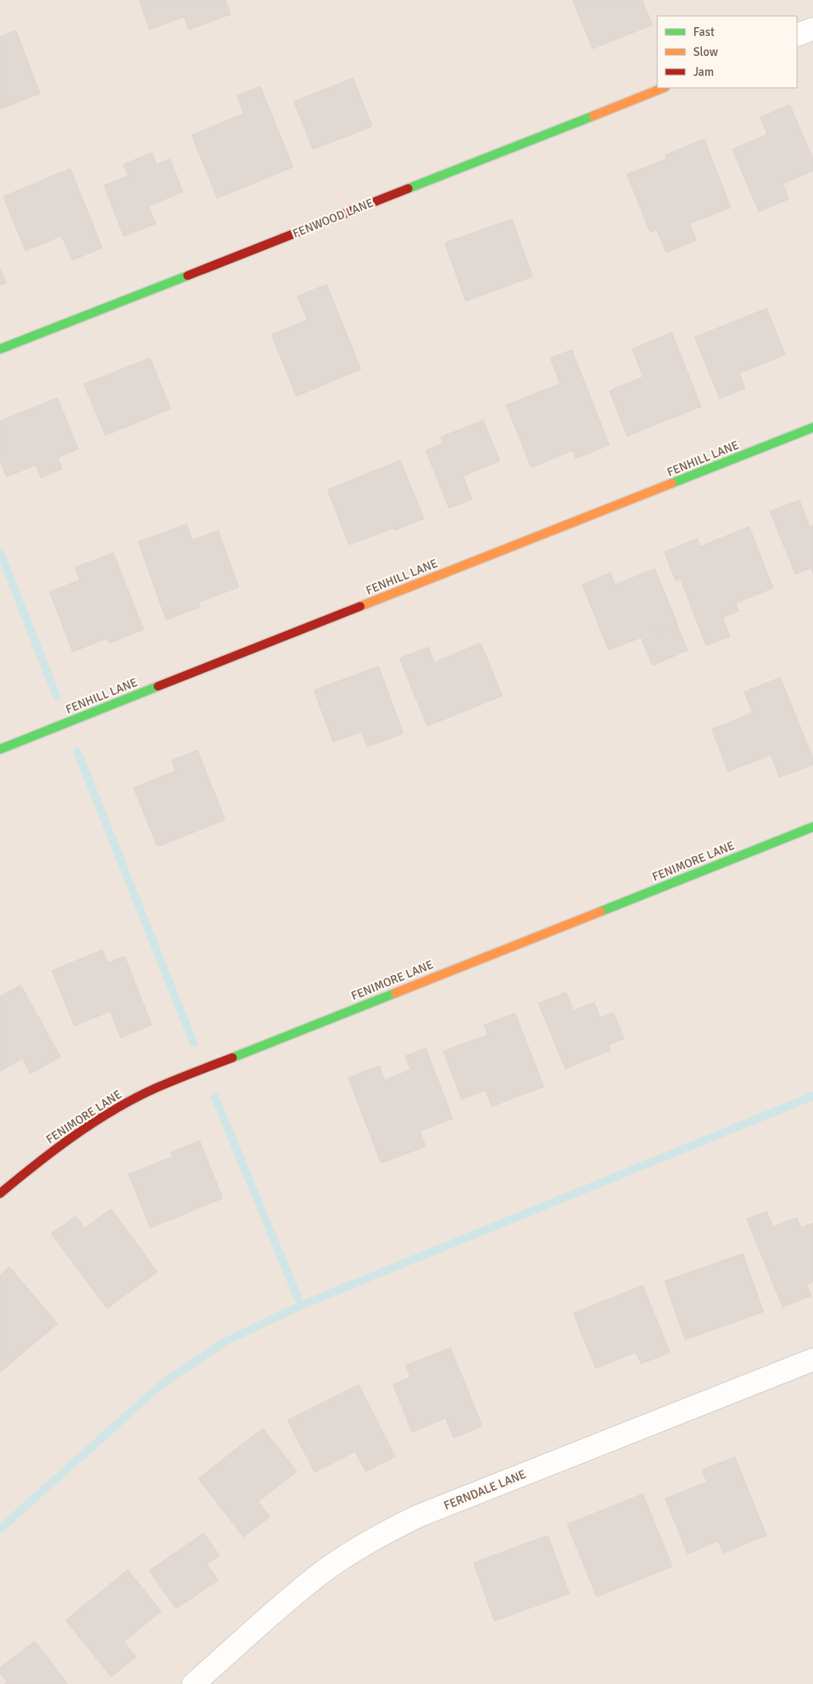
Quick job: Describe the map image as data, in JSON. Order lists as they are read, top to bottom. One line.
{"streets":{"street":["FENWOOD LANE","FENHILL LANE","FENIMORE LANE","FERNDALE LANE"]},"legend":["Fast","Slow","Jam"]}
